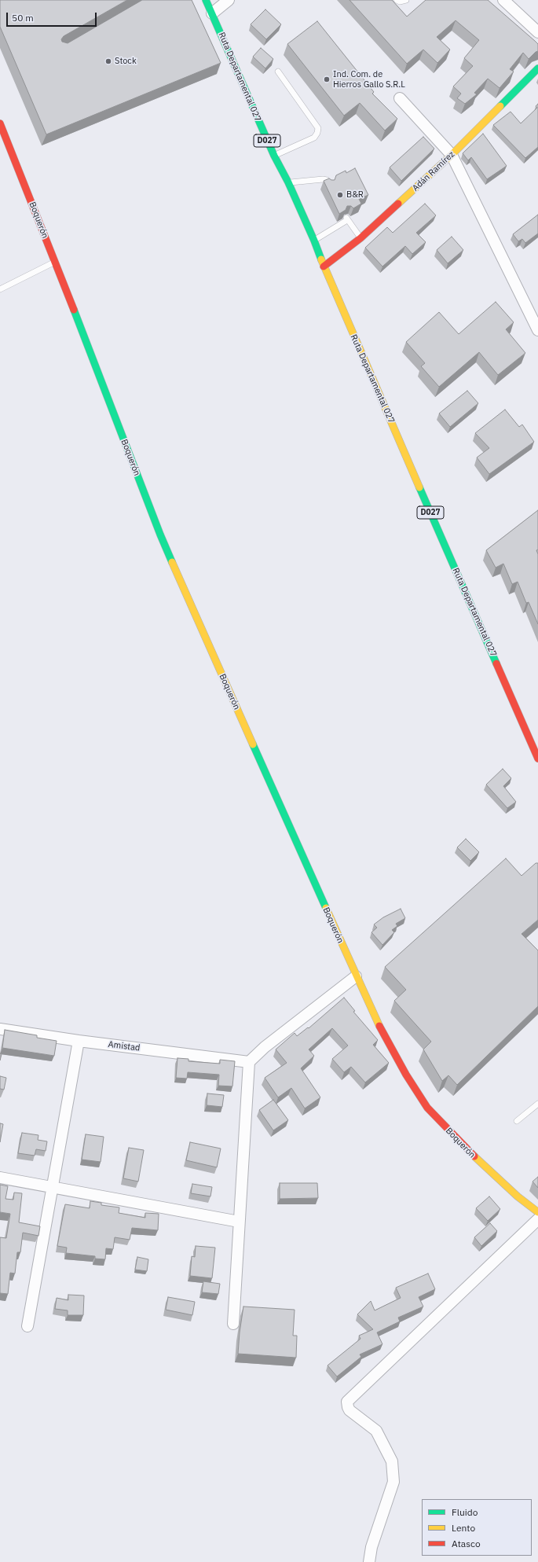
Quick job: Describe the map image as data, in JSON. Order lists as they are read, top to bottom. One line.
{"streets":{"street":["Ruta Departamental 027","D027","Adán Ramírez","Boquerón","Amistad"]},"crossings":[["Ruta Departamental 027","Adán Ramírez"]],"places":["Stock","Ind. Com. de Hierros Gallo S.R.L","B&R"],"legend":["Fluido","Lento","Atasco"],"scale_bar":"50 m"}
